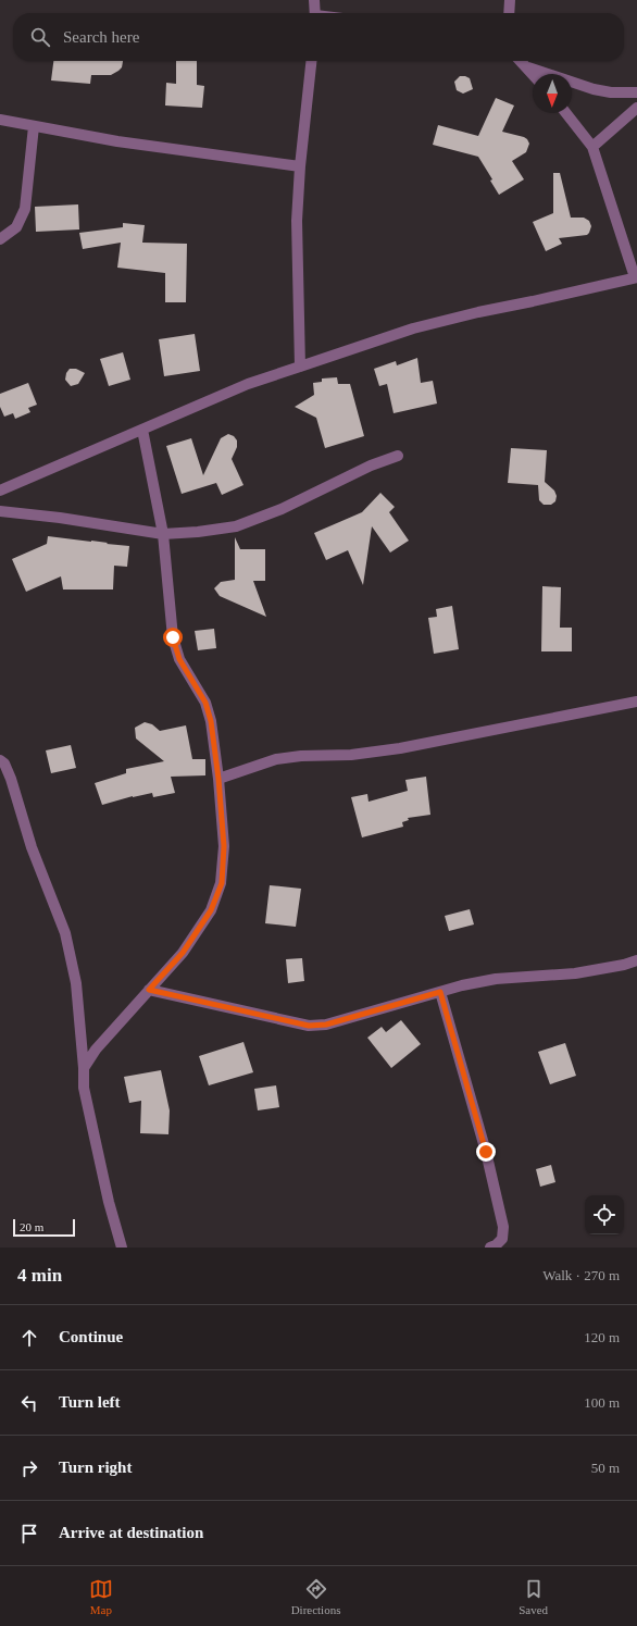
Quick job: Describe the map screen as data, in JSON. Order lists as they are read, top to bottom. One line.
{"scale_bar":"20 m","north":"bottom","page":{"search":"Search here","scale":"20 m","heading":["4 min","Walk · 270 m"],"list":[["Continue","120 m"],["Turn left","100 m"],["Turn right","50 m"],"Arrive at destination"],"nav":["Map","Directions","Saved"]}}
